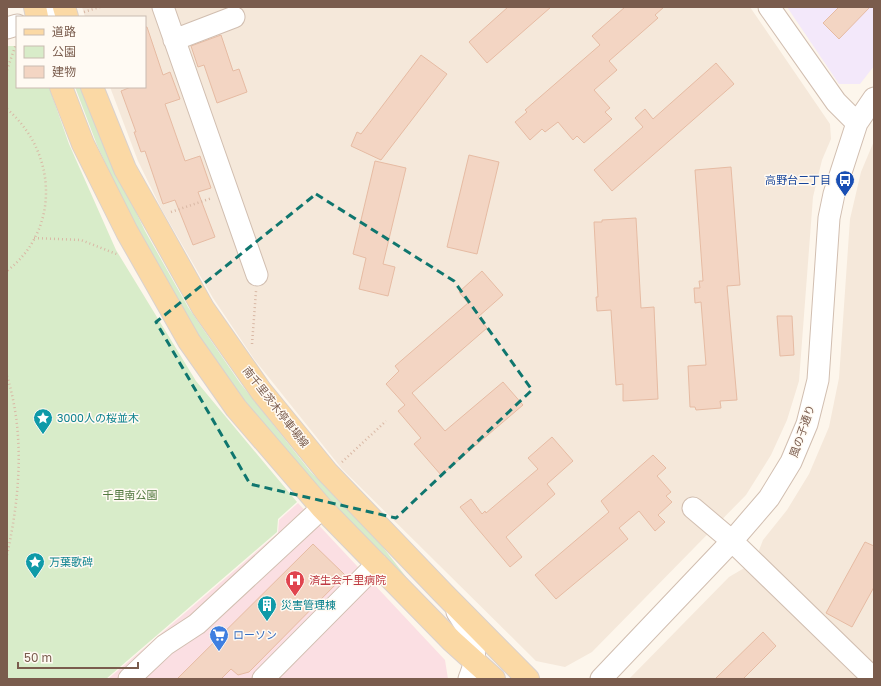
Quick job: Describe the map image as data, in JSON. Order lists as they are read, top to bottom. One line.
{"streets":{"main road":["南千里茨木停車場線"],"street":["風の子通り"]},"parks":["千里南公園"],"places":{"bus stop":["高野台二丁目"],"place":["3000人の桜並木","万葉歌碑"],"hospital":["済生会千里病院"],"building":["災害管理棟"],"supermarket":["ローソン"]},"legend":["道路","公園","建物"],"scale_bar":"50 m"}
